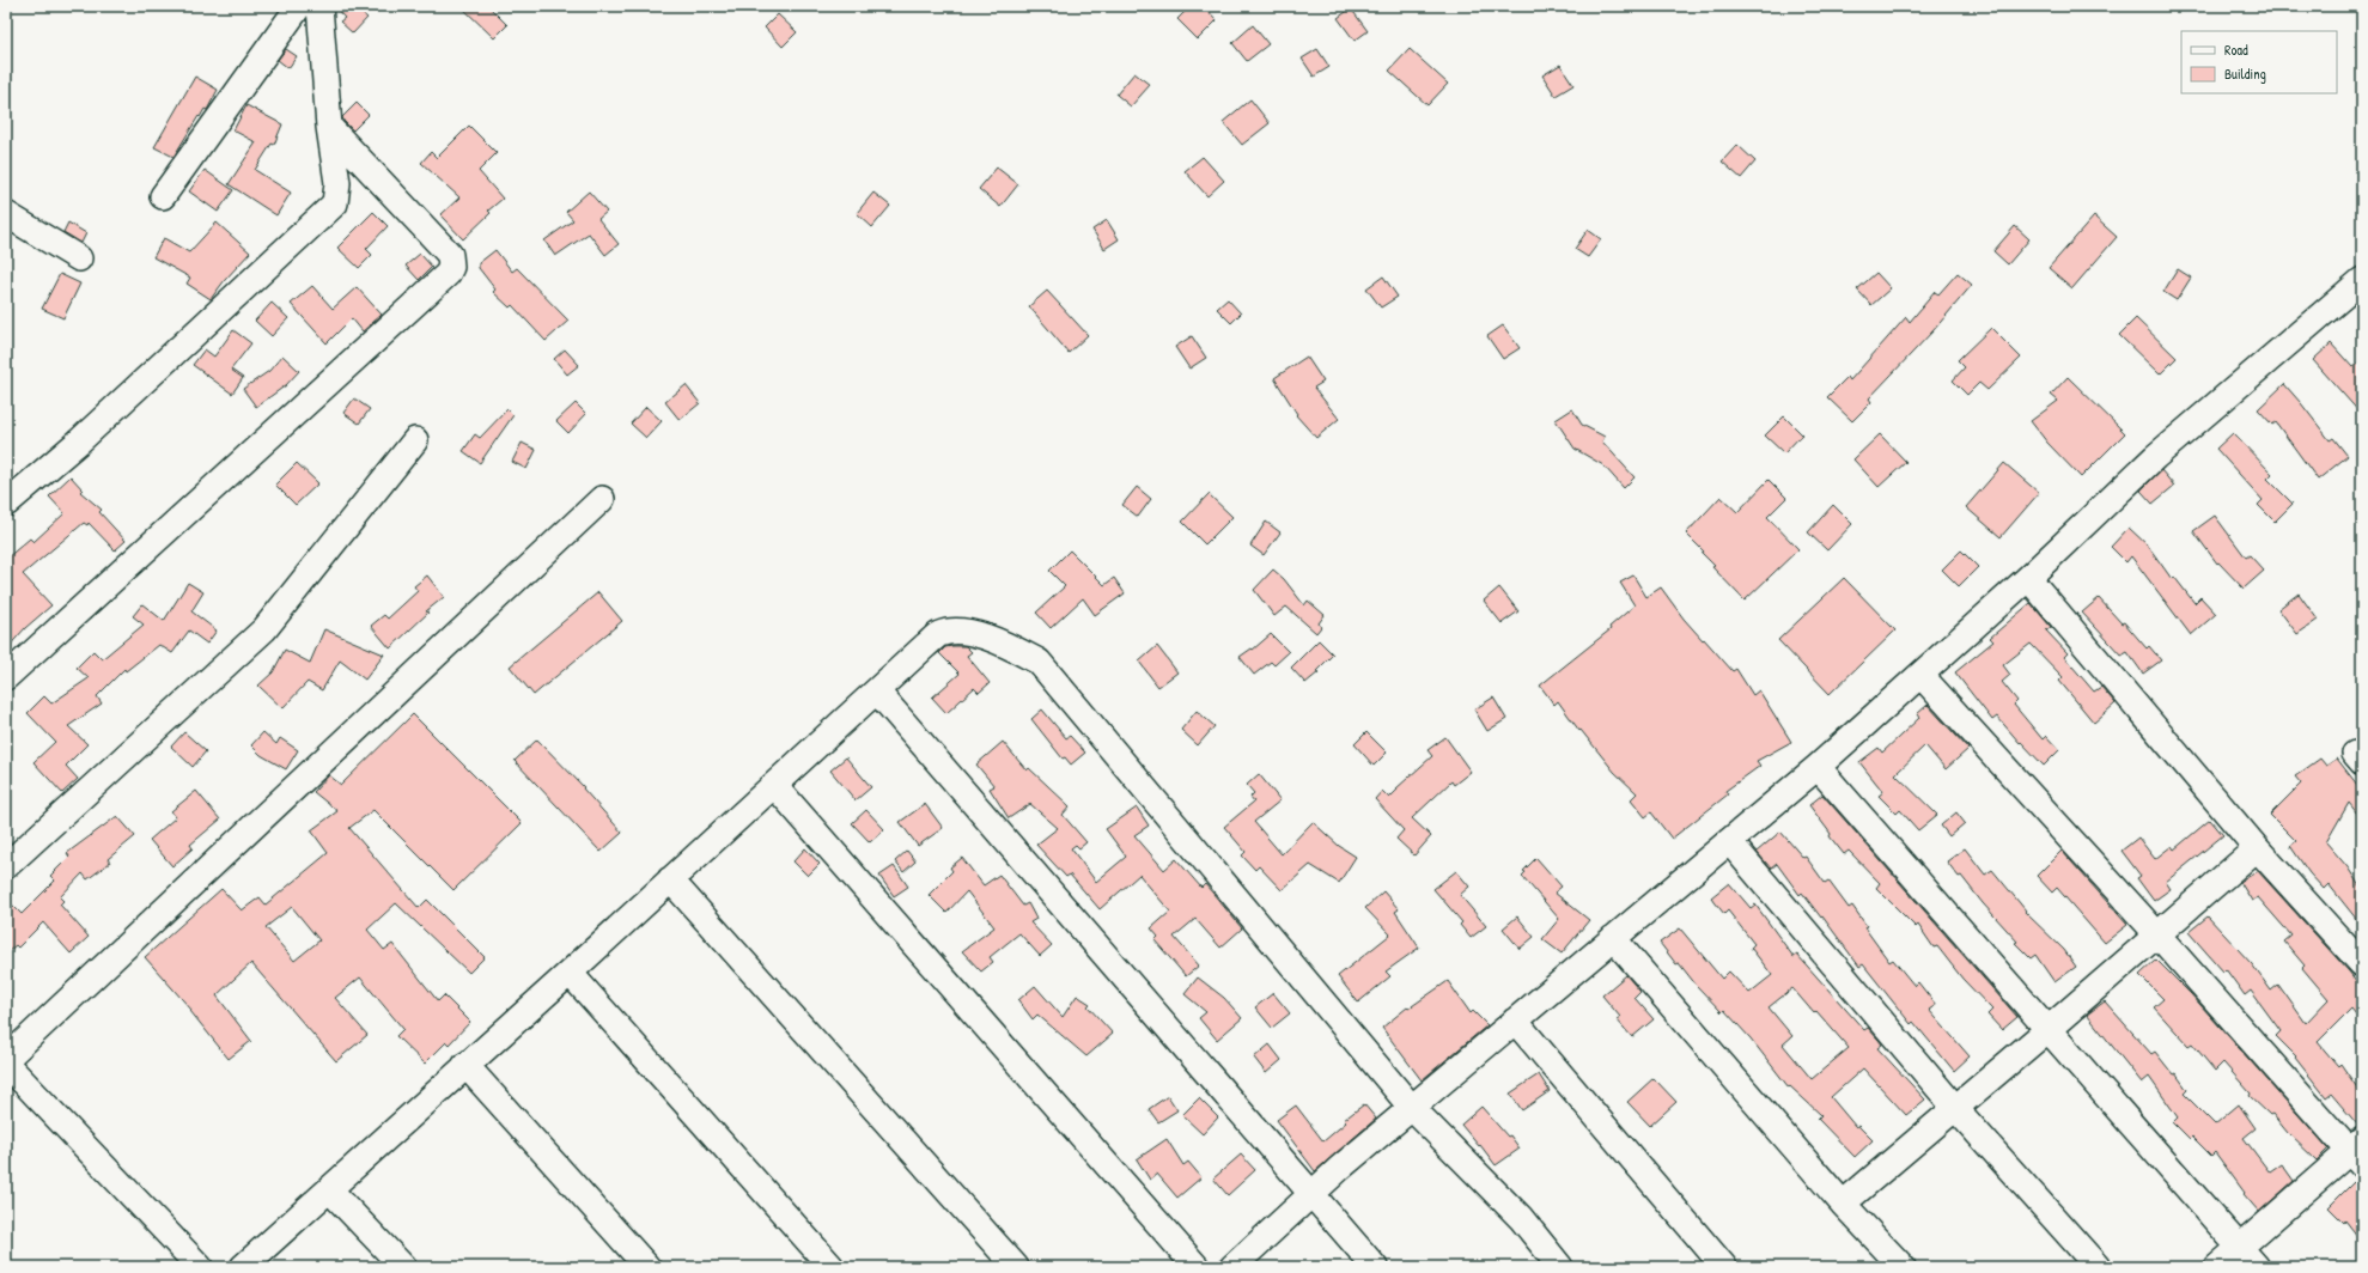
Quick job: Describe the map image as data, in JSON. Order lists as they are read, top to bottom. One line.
{"legend":["Road","Building"]}
